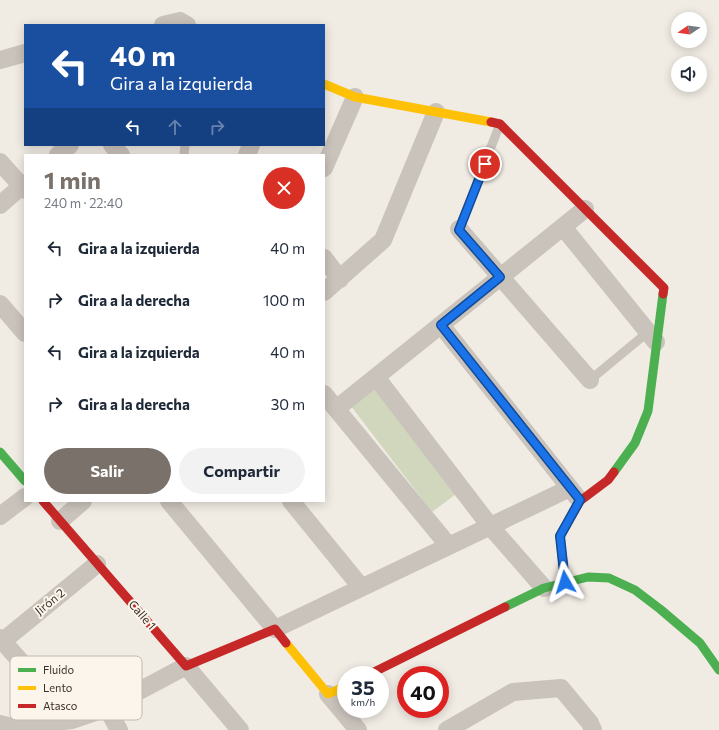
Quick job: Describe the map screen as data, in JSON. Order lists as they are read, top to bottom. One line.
{"streets":{"street":["Jirón 2","Calle 1"]},"crossings":[["Jirón 2","Calle 1"]],"legend":["Fluido","Lento","Atasco"],"north":"left","page":{"turn":["40 m","Gira a la izquierda"],"heading":["1 min","240 m · 22:40"],"list":[{"name":"Gira a la izquierda","value":"40 m"},{"name":"Gira a la derecha","value":"100 m"},{"name":"Gira a la izquierda","value":"40 m"},{"name":"Gira a la derecha","value":"30 m"}],"buttons":["Salir","Compartir"],"speed":"35 km/h","limit":"40"}}
